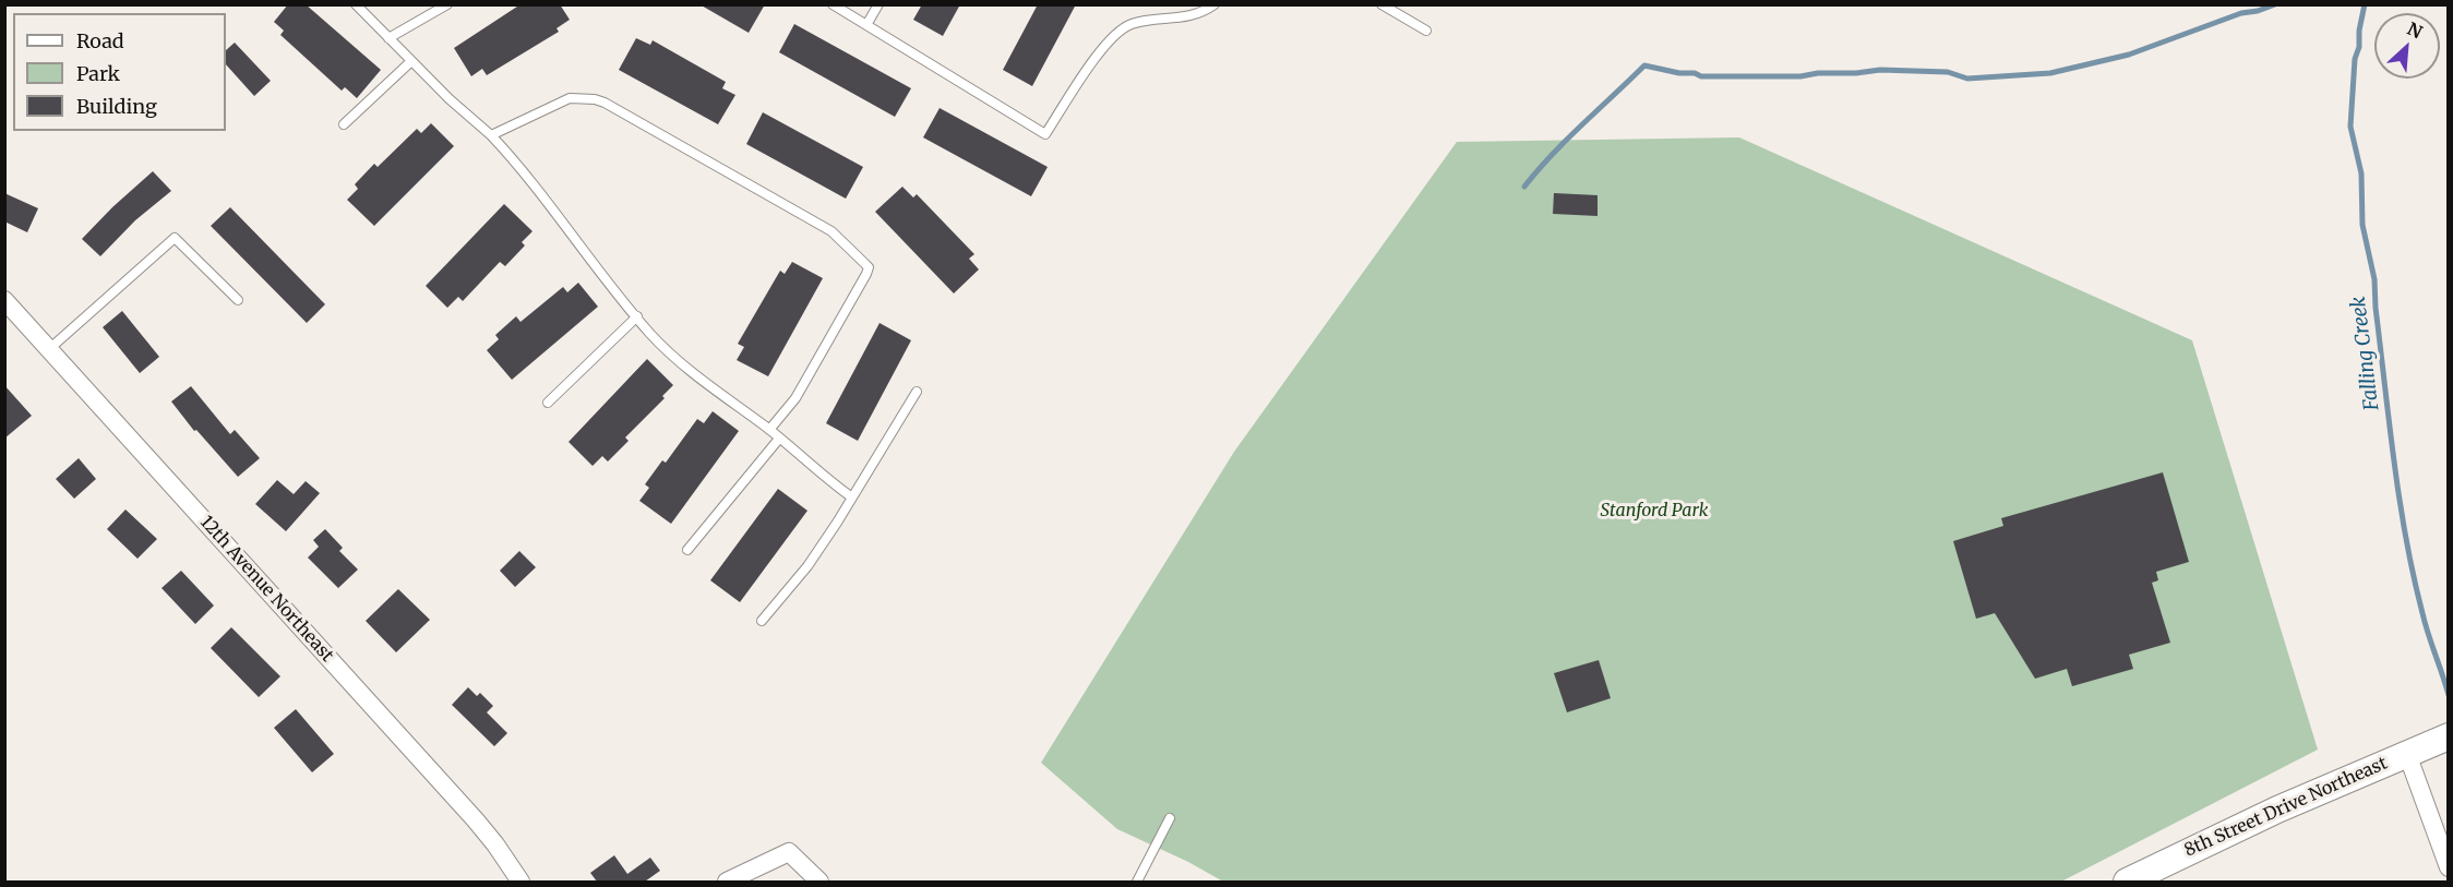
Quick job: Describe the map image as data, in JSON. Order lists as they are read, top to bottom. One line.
{"streets":{"main road":["8th Street Drive Northeast"],"street":["12th Avenue Northeast"]},"water":["Falling Creek"],"parks":["Stanford Park"],"legend":["Road","Park","Building"],"north":"top right"}
